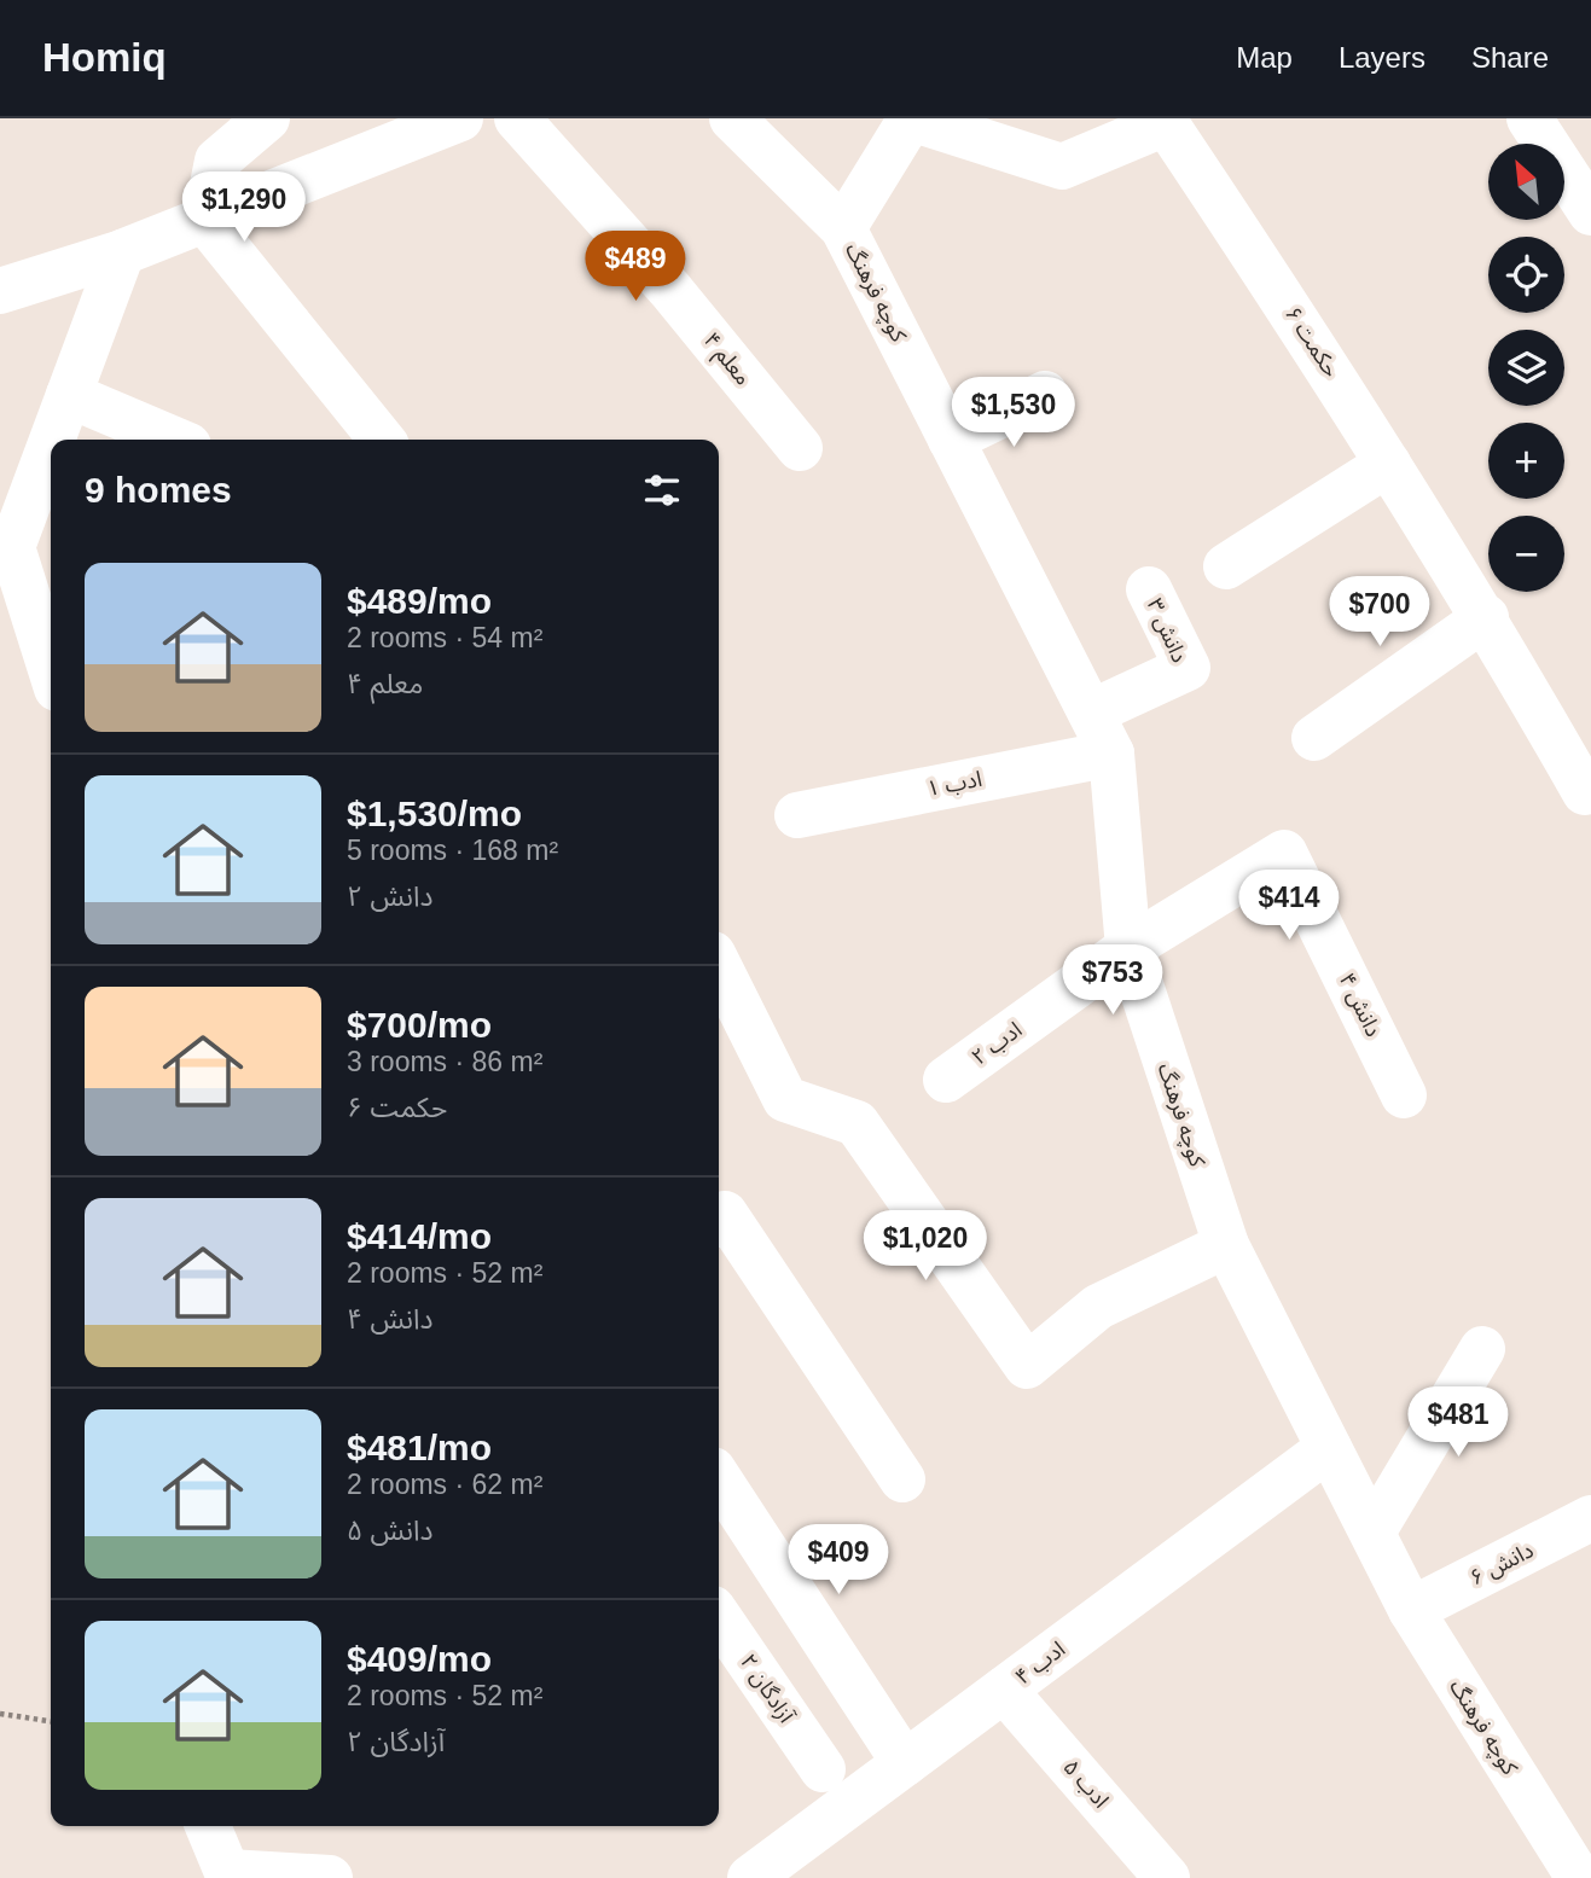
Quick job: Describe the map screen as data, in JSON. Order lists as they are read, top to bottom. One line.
{"streets":{"street":["کوچه فرهنگ","حکمت ۶","معلم ۴","دانش ۳","ادب ۱","دانش ۴","ادب ۲","دانش ۶","ادب ۴","آزادگان ۲","ادب ۵"]},"crossings":[["کوچه فرهنگ","حکمت ۶"],["کوچه فرهنگ","دانش ۳"],["کوچه فرهنگ","ادب ۱"],["کوچه فرهنگ","دانش ۴"],["کوچه فرهنگ","ادب ۲"],["کوچه فرهنگ","دانش ۶"],["کوچه فرهنگ","ادب ۴"],["دانش ۴","ادب ۲"],["ادب ۴","ادب ۵"]],"north":"top left","page":{"header":"Homiq","nav":["Map","Layers","Share"],"map_buttons":["+","−"],"price":["$1,290","$489","$1,530","$700","$414","$753","$1,020","$481","$409"],"heading":"9 homes","list":[{"name":"$489/mo","note":"2 rooms · 54 m² · معلم ۴"},{"name":"$1,530/mo","note":"5 rooms · 168 m² · دانش ۲"},{"name":"$700/mo","note":"3 rooms · 86 m² · حکمت ۶"},{"name":"$414/mo","note":"2 rooms · 52 m² · دانش ۴"},{"name":"$481/mo","note":"2 rooms · 62 m² · دانش ۵"},{"name":"$409/mo","note":"2 rooms · 52 m² · آزادگان ۲"}]}}
